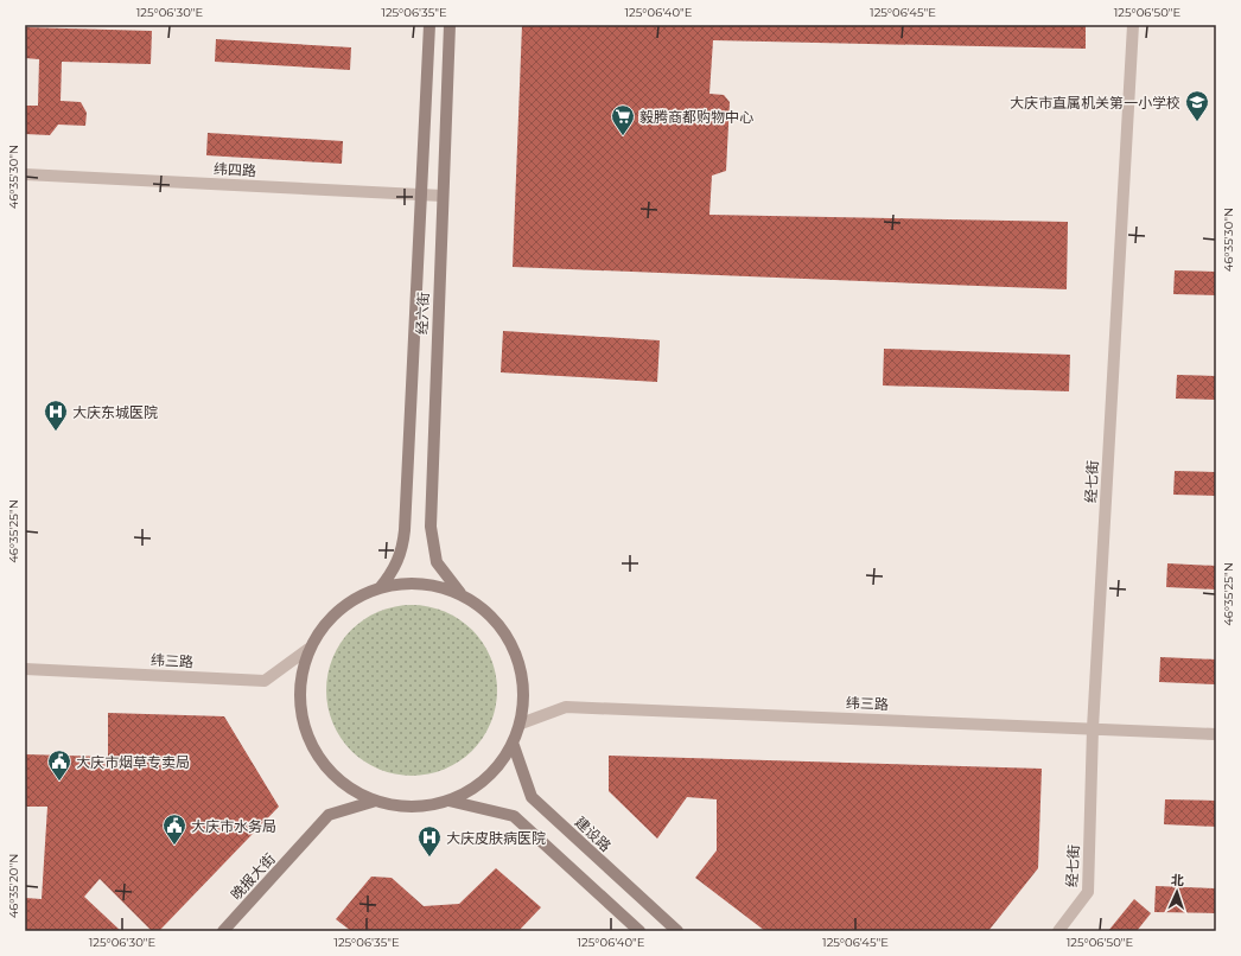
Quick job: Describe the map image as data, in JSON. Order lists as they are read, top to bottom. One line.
{"streets":{"main road":["经六街","建设路","晚报大街"],"street":["纬四路","经七街","纬三路"]},"crossings":[["纬四路","经六街"],["经七街","纬三路"]],"places":{"school or university":["大庆市直属机关第一小学校"],"supermarket":["毅腾商都购物中心"],"hospital":["大庆东城医院","大庆皮肤病医院"],"public building":["大庆市烟草专卖局","大庆市水务局"]},"north":"top","coordinates":["125°06'30\"E","125°06'35\"E","125°06'40\"E","125°06'45\"E","125°06'50\"E","46°35'30\"N","46°35'25\"N","46°35'20\"N"]}
